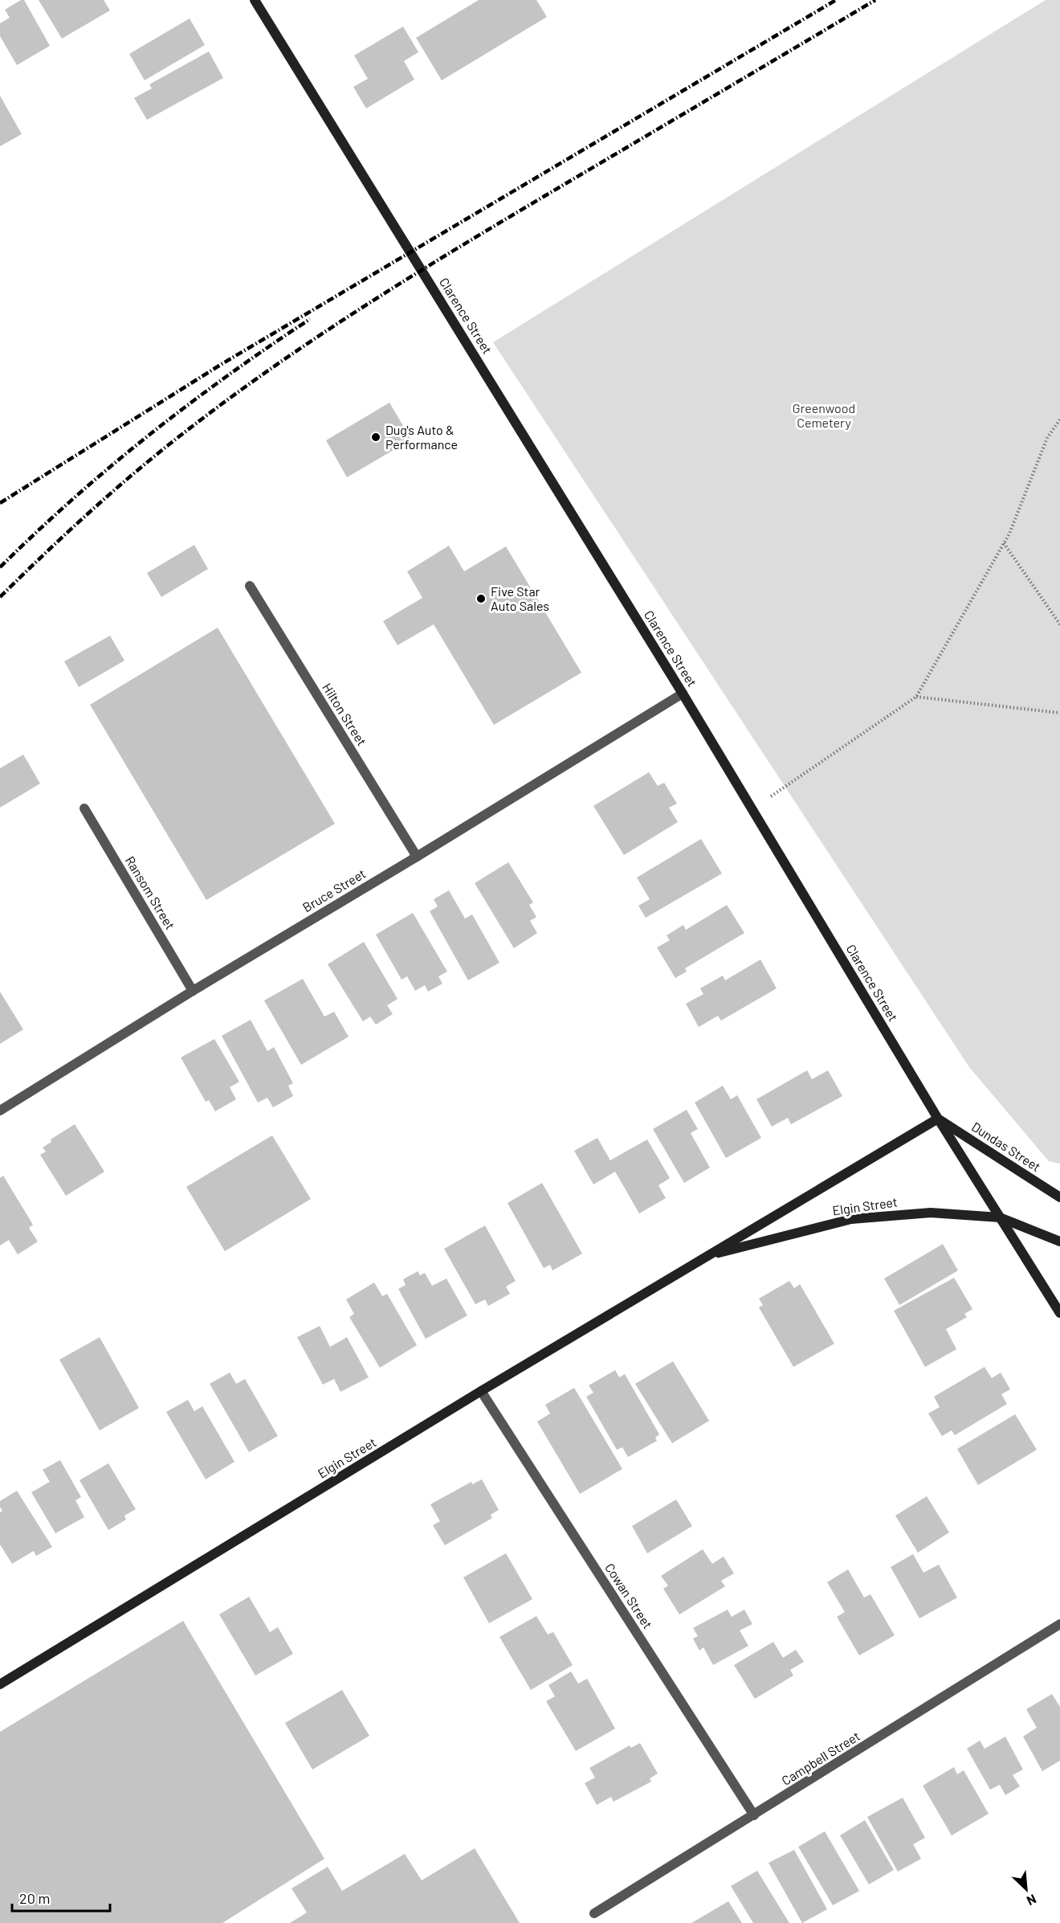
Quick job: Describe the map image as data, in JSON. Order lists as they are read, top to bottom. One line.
{"streets":{"main road":["Clarence Street","Dundas Street","Elgin Street"],"street":["Hilton Street","Bruce Street","Ransom Street","Cowan Street","Campbell Street"]},"crossings":[["Clarence Street","Bruce Street"],["Clarence Street","Dundas Street"],["Clarence Street","Elgin Street"],["Hilton Street","Bruce Street"],["Bruce Street","Ransom Street"],["Dundas Street","Elgin Street"],["Elgin Street","Cowan Street"],["Cowan Street","Campbell Street"]],"parks":["Greenwood Cemetery"],"places":["Dug's Auto & Performance","Five Star Auto Sales"],"scale_bar":"20 m","north":"bottom right"}
